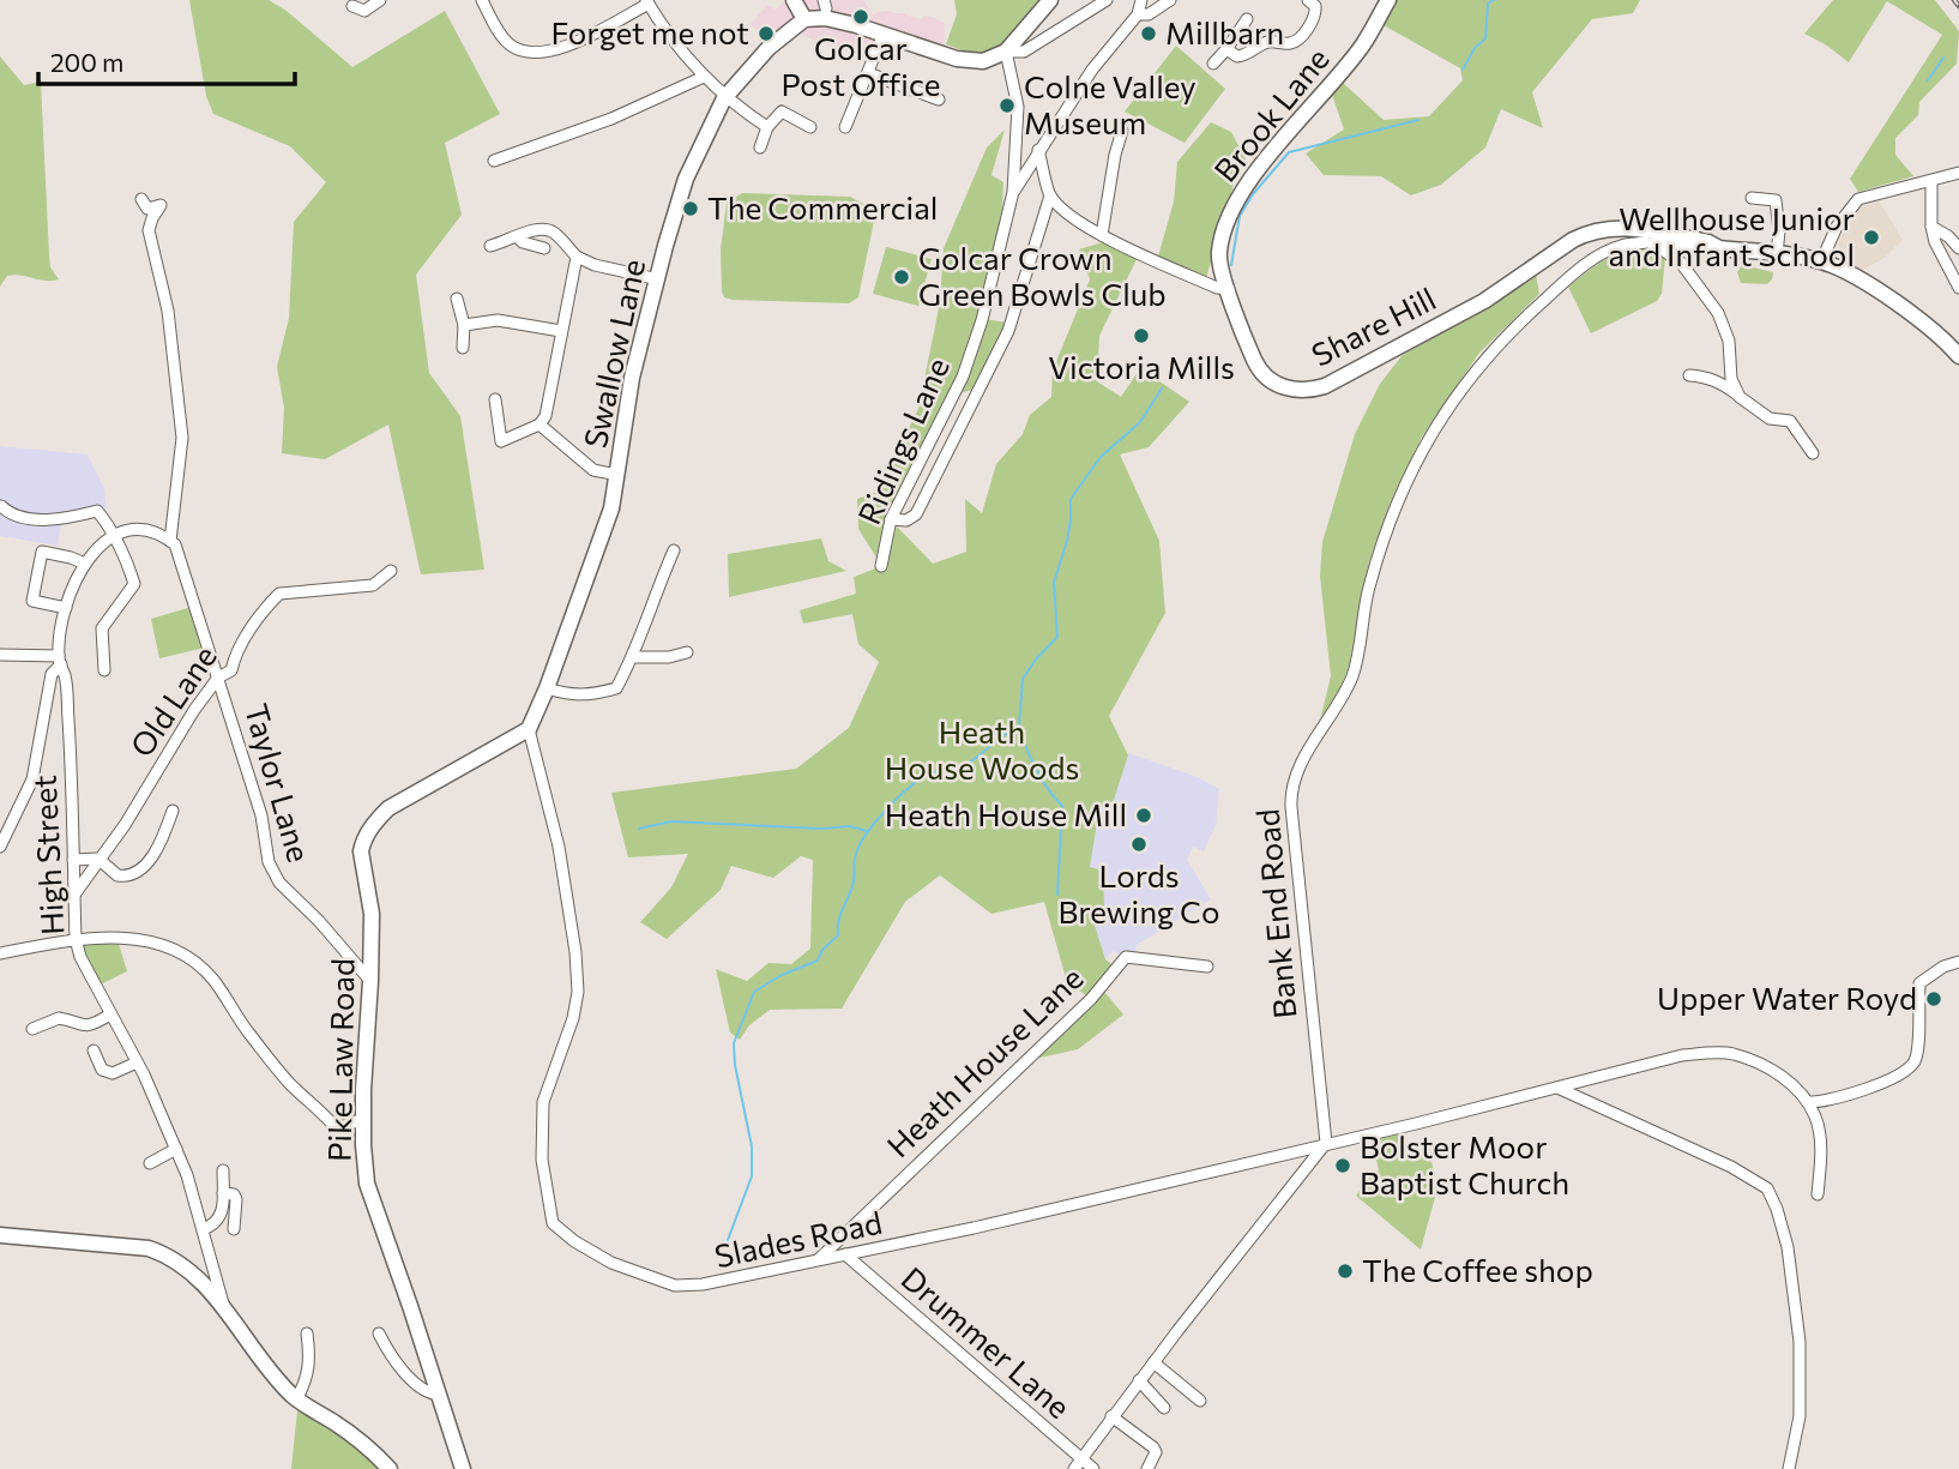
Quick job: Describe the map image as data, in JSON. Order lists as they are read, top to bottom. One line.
{"streets":{"street":["Brook Lane","Share Hill","Swallow Lane","Ridings Lane","Old Lane","Taylor Lane","High Street","Bank End Road","Pike Law Road","Heath House Lane","Slades Road","Drummer Lane"]},"crossings":[["Brook Lane","Share Hill"],["Swallow Lane","Pike Law Road"],["Swallow Lane","Slades Road"],["Old Lane","Taylor Lane"],["Old Lane","High Street"],["Taylor Lane","Pike Law Road"],["Bank End Road","Slades Road"],["Pike Law Road","Slades Road"],["Heath House Lane","Slades Road"],["Slades Road","Drummer Lane"]],"parks":["Heath House Woods"],"places":["Golcar Post Office","Forget me not","Millbarn","Colne Valley Museum","The Commercial","Wellhouse Junior and Infant School","Golcar Crown Green Bowls Club","Victoria Mills","Heath House Mill","Lords Brewing Co","Upper Water Royd","Bolster Moor Baptist Church","The Coffee shop"],"scale_bar":"200 m"}
